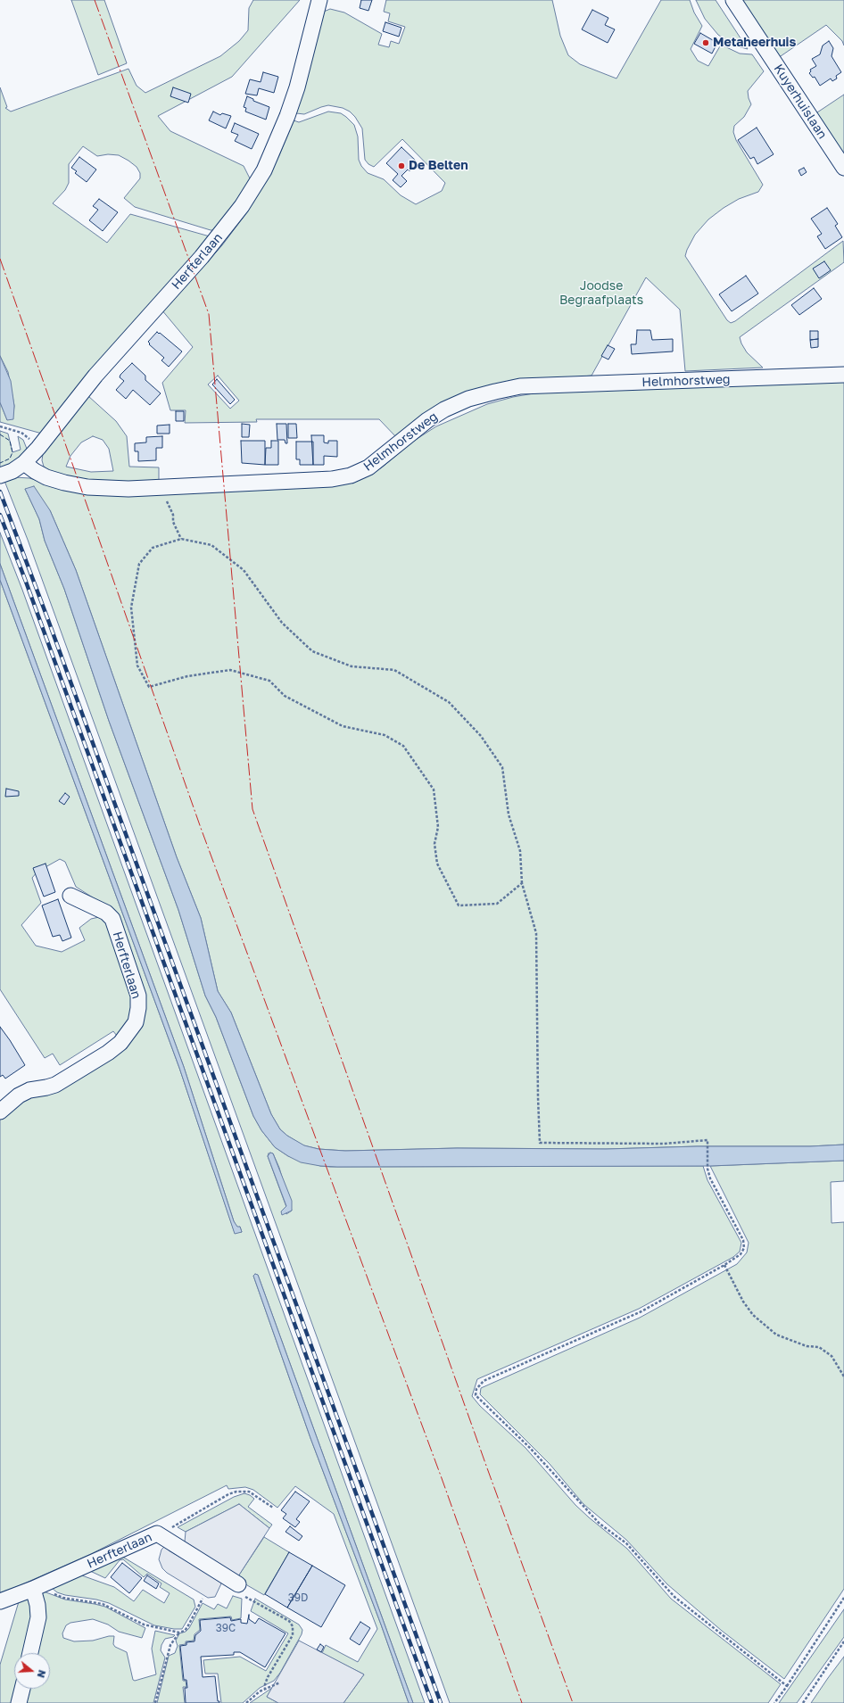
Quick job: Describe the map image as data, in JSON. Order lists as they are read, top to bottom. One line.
{"streets":{"street":["Kuyerhuislaan","Herfterlaan","Helmhorstweg"]},"crossings":[["Herfterlaan","Helmhorstweg"]],"parks":["Joodse Begraafplaats"],"places":["Metaheerhuis","De Belten"],"house_numbers":["39D","39C"],"north":"right"}
